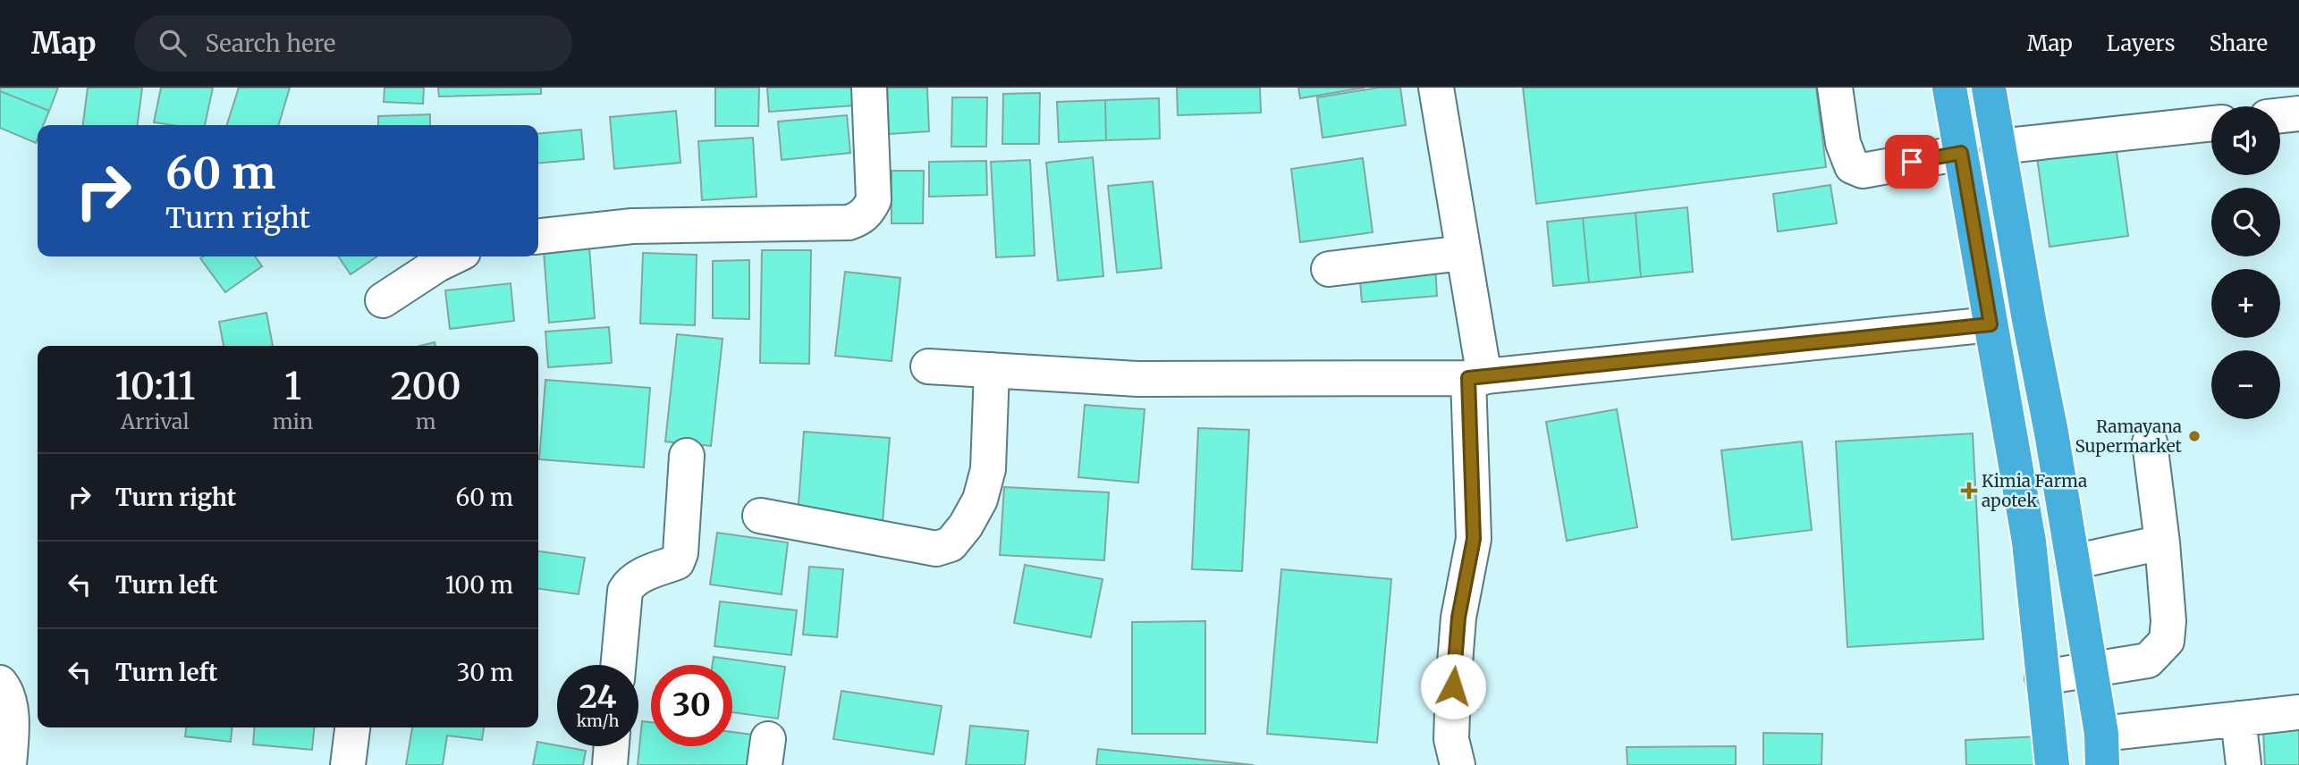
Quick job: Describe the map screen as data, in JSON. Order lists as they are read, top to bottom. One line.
{"places":{"other":["Ramayana Supermarket"],"health":["Kimia Farma apotek"]},"page":{"header":"Map","search":"Search here","nav":["Map","Layers","Share"],"map_buttons":["+","−"],"turn":["60 m","Turn right"],"eta":["10:11","Arrival","1","min","200","m"],"list":[{"name":"Turn right","value":"60 m"},{"name":"Turn left","value":"100 m"},{"name":"Turn left","value":"30 m"}],"speed":"24 km/h","limit":"30"}}
